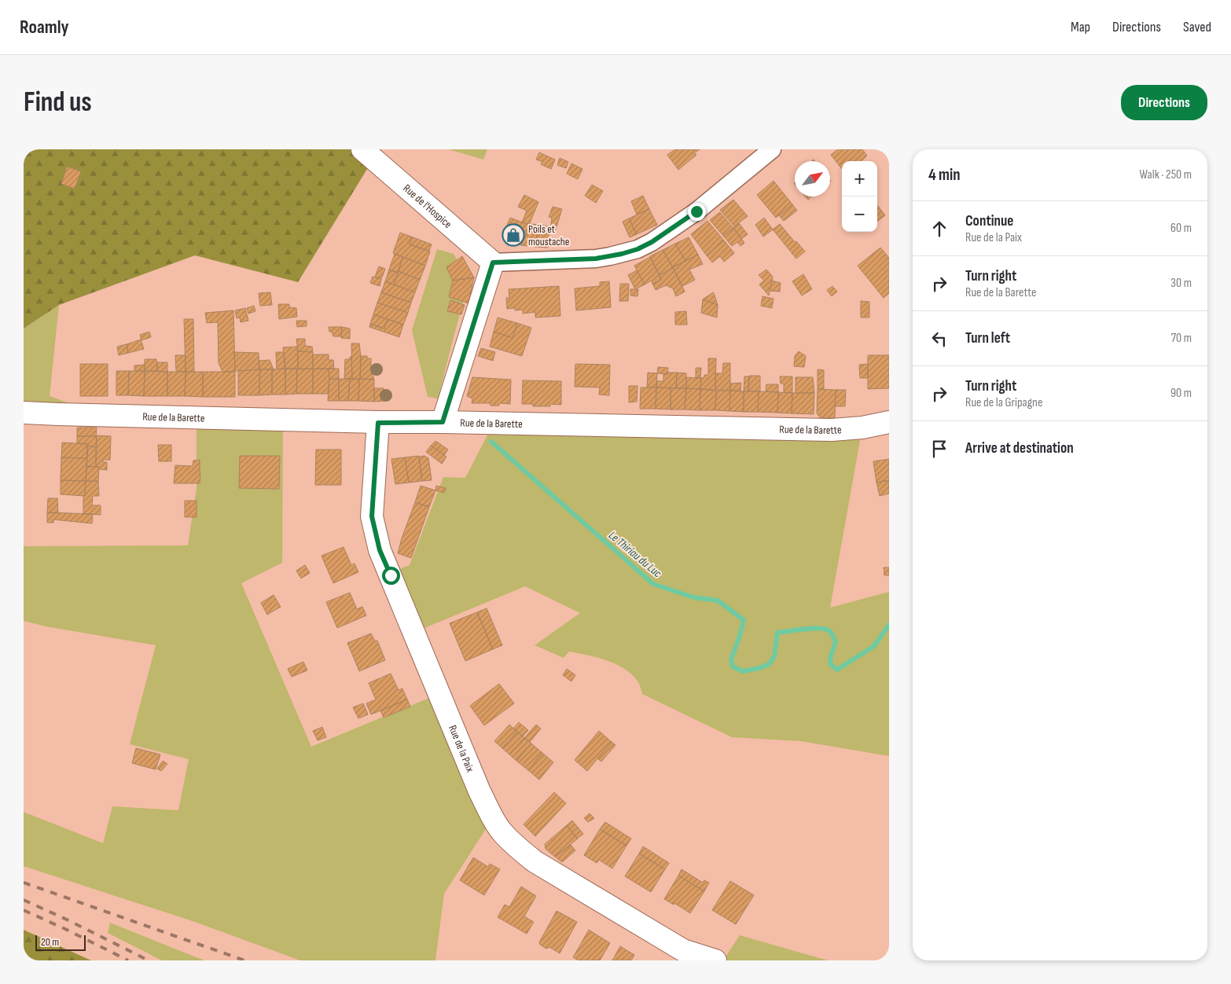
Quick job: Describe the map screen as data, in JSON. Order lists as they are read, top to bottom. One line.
{"streets":{"main road":["Rue de l'Hospice","Rue de la Barette","Rue de la Paix"]},"crossings":[["Rue de la Barette","Rue de la Paix"]],"water":["Le Thiriau du Luc"],"places":{"shop":["Poils et moustache"]},"scale_bar":"20 m","north":"top right","page":{"header":"Roamly","nav":["Map","Directions","Saved"],"buttons":"Directions","title":"Find us","heading":["4 min","Walk · 250 m"],"map_buttons":["+","−"],"list":[["Continue","Rue de la Paix","60 m"],["Turn right","Rue de la Barette","30 m"],["Turn left","70 m"],["Turn right","Rue de la Gripagne","90 m"],"Arrive at destination"],"scale":"20 m"}}
